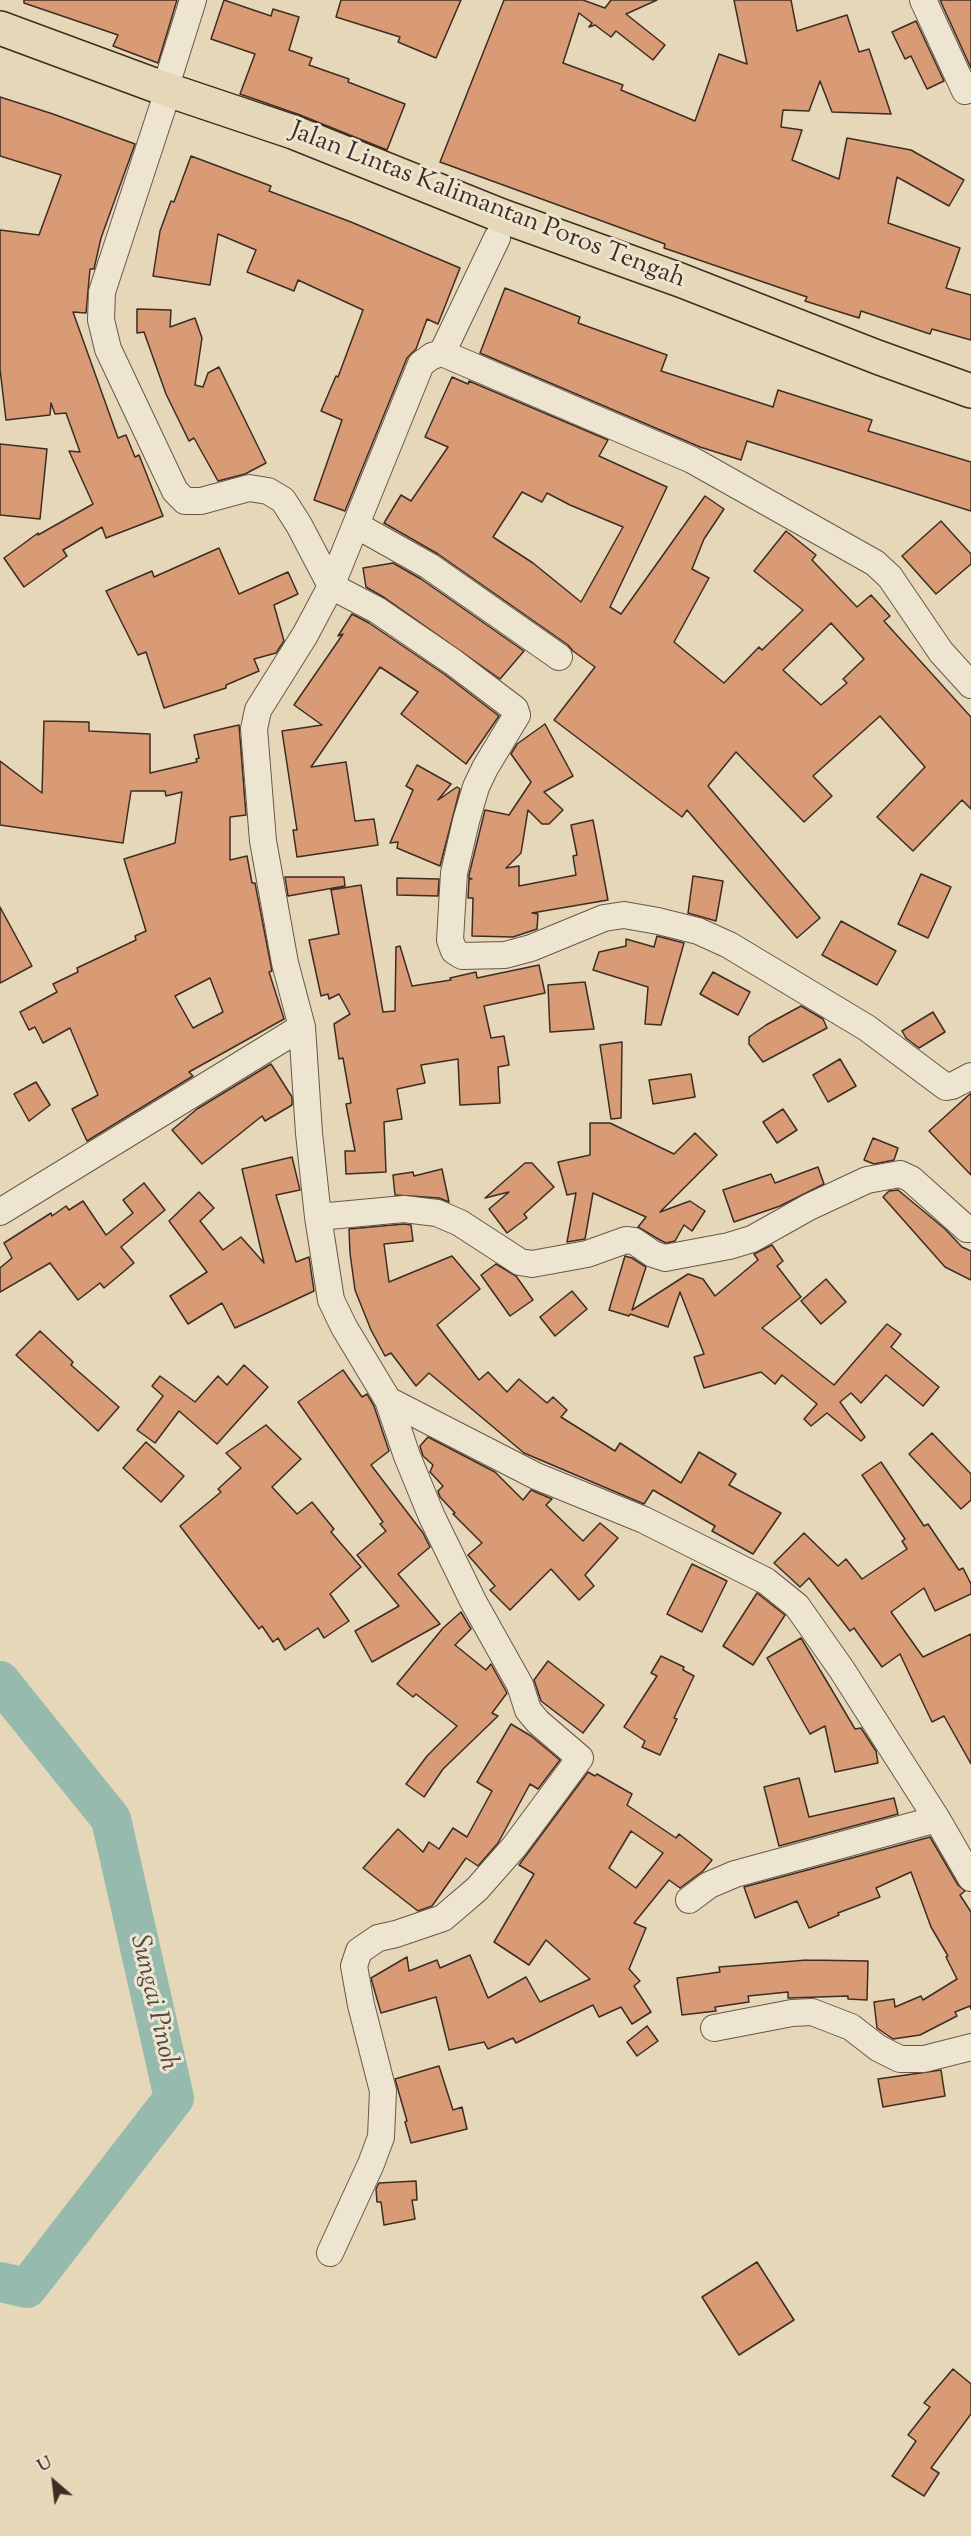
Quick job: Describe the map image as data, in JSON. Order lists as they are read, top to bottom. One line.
{"streets":{"main road":["Jalan Lintas Kalimantan Poros Tengah"]},"water":["Sungai Pinoh"],"north":"top left"}
